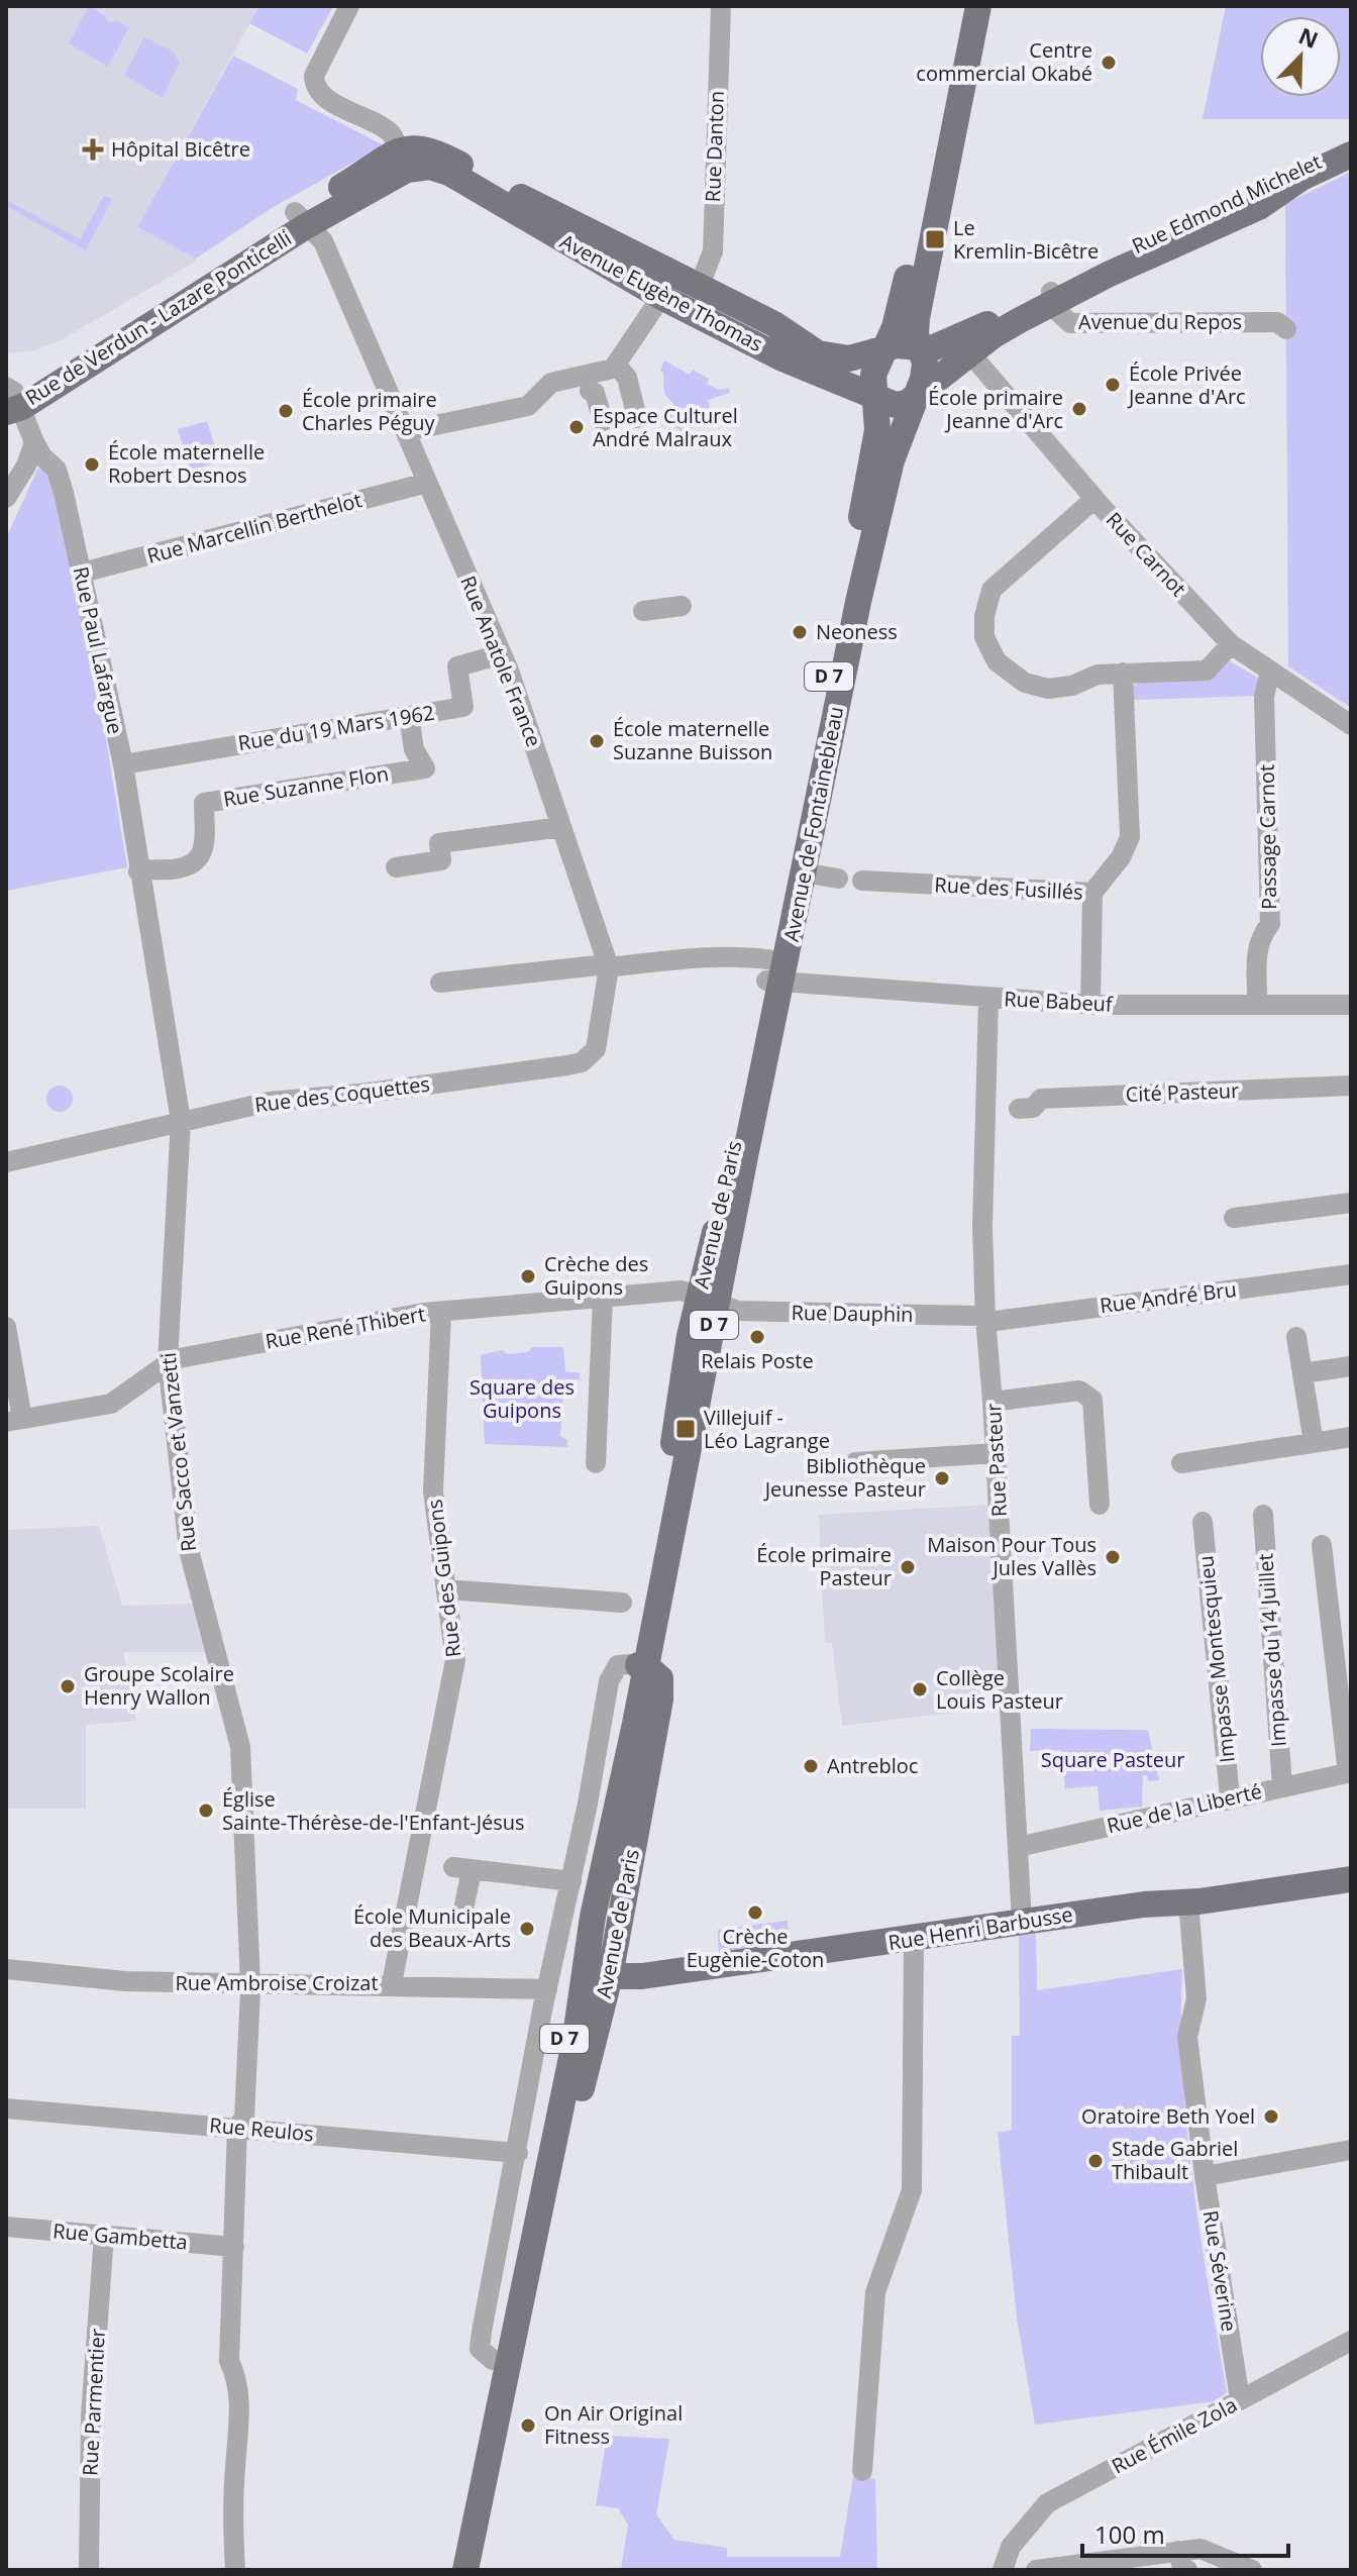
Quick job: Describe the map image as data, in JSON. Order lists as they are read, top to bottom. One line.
{"streets":{"main road":["Rue Edmond Michelet","Avenue Eugène Thomas","Rue de Verdun - Lazare Ponticelli","D 7","Avenue de Fontainebleau","Avenue de Paris","Rue Henri Barbusse"],"street":["Rue Danton","Avenue du Repos","Rue Marcellin Berthelot","Rue Carnot","Rue Paul Lafargue","Rue Anatole France","Rue du 19 Mars 1962","Rue Suzanne Flon","Passage Carnot","Rue des Fusillés","Rue Babeuf","Cité Pasteur","Rue des Coquettes","Rue André Bru","Rue Dauphin","Rue René Thibert","Rue Sacco et Vanzetti","Rue Pasteur","Rue des Guipons","Impasse du 14 Juillet","Impasse Montesquieu","Rue de la Liberté","Rue Ambroise Croizat","Rue Reulos","Rue Gambetta","Rue Séverine","Rue Parmentier","Rue Émile Zola"]},"crossings":[["Rue Danton","Avenue Eugène Thomas"],["Rue Edmond Michelet","Avenue Eugène Thomas"],["Rue Edmond Michelet","Avenue du Repos"],["Rue Edmond Michelet","Rue Carnot"],["Rue Edmond Michelet","Avenue de Fontainebleau"],["Avenue Eugène Thomas","Rue de Verdun - Lazare Ponticelli"],["Avenue Eugène Thomas","Avenue de Fontainebleau"],["Rue de Verdun - Lazare Ponticelli","Rue Paul Lafargue"],["Rue de Verdun - Lazare Ponticelli","Rue Anatole France"],["Rue Marcellin Berthelot","Rue Paul Lafargue"],["Rue Marcellin Berthelot","Rue Anatole France"],["Rue Carnot","Passage Carnot"],["Rue Paul Lafargue","Rue du 19 Mars 1962"],["Rue Paul Lafargue","Rue Suzanne Flon"],["Rue Paul Lafargue","Rue Sacco et Vanzetti"],["Rue Anatole France","Rue du 19 Mars 1962"],["Rue Anatole France","Rue des Coquettes"],["Rue du 19 Mars 1962","Rue Suzanne Flon"],["Rue Suzanne Flon","Rue Sacco et Vanzetti"],["Avenue de Fontainebleau","Rue Babeuf"],["Avenue de Fontainebleau","Avenue de Paris"],["Rue des Fusillés","Rue Babeuf"],["Rue Babeuf","Avenue de Paris"],["Rue Babeuf","Rue Pasteur"],["Rue des Coquettes","Rue Sacco et Vanzetti"],["Avenue de Paris","Rue Dauphin"],["Avenue de Paris","Rue René Thibert"],["Avenue de Paris","Rue Henri Barbusse"],["Avenue de Paris","Rue Ambroise Croizat"],["Avenue de Paris","Rue Reulos"],["Rue André Bru","Rue Dauphin"],["Rue André Bru","Rue Pasteur"],["Rue Dauphin","Rue René Thibert"],["Rue Dauphin","Rue Pasteur"],["Rue René Thibert","Rue Sacco et Vanzetti"],["Rue René Thibert","Rue des Guipons"],["Rue Sacco et Vanzetti","Rue Ambroise Croizat"],["Rue Sacco et Vanzetti","Rue Reulos"],["Rue Sacco et Vanzetti","Rue Gambetta"],["Rue Pasteur","Rue de la Liberté"],["Rue Pasteur","Rue Henri Barbusse"],["Rue des Guipons","Rue Ambroise Croizat"],["Impasse du 14 Juillet","Rue de la Liberté"],["Impasse Montesquieu","Rue de la Liberté"],["Rue Henri Barbusse","Rue Séverine"],["Rue Gambetta","Rue Parmentier"],["Rue Séverine","Rue Émile Zola"]],"parks":["Square des Guipons","Square Pasteur"],"places":{"other":["Centre commercial Okabé","École Privée Jeanne d'Arc","École primaire Jeanne d'Arc","École primaire Charles Péguy","Espace Culturel André Malraux","École maternelle Robert Desnos","Neoness","École maternelle Suzanne Buisson","Crèche des Guipons","Relais Poste","Bibliothèque Jeunesse Pasteur","Maison Pour Tous Jules Vallès","École primaire Pasteur","Groupe Scolaire Henry Wallon","Collège Louis Pasteur","Antrebloc","Église Sainte-Thérèse-de-l'Enfant-Jésus","Crèche Eugènie-Coton","École Municipale des Beaux-Arts","Oratoire Beth Yoel","Stade Gabriel Thibault","On Air Original Fitness"],"health":["Hôpital Bicêtre"],"transit":["Le Kremlin-Bicêtre","Villejuif - Léo Lagrange"]},"scale_bar":"100 m","north":"top right"}
